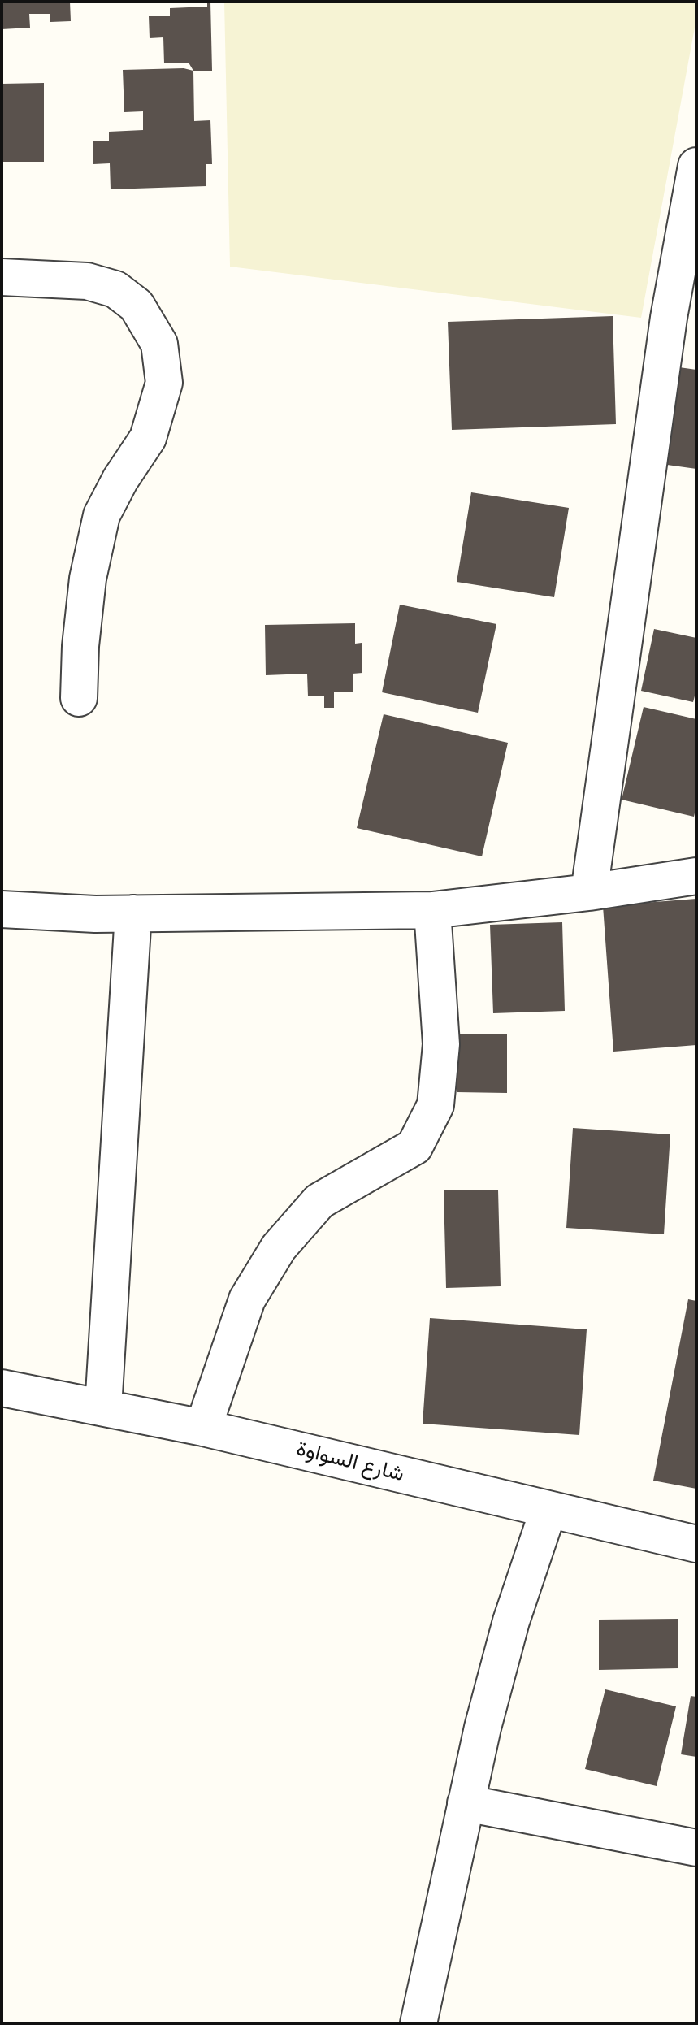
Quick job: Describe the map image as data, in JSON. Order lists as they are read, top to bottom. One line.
{"streets":{"street":["شارع السواوة"]}}
